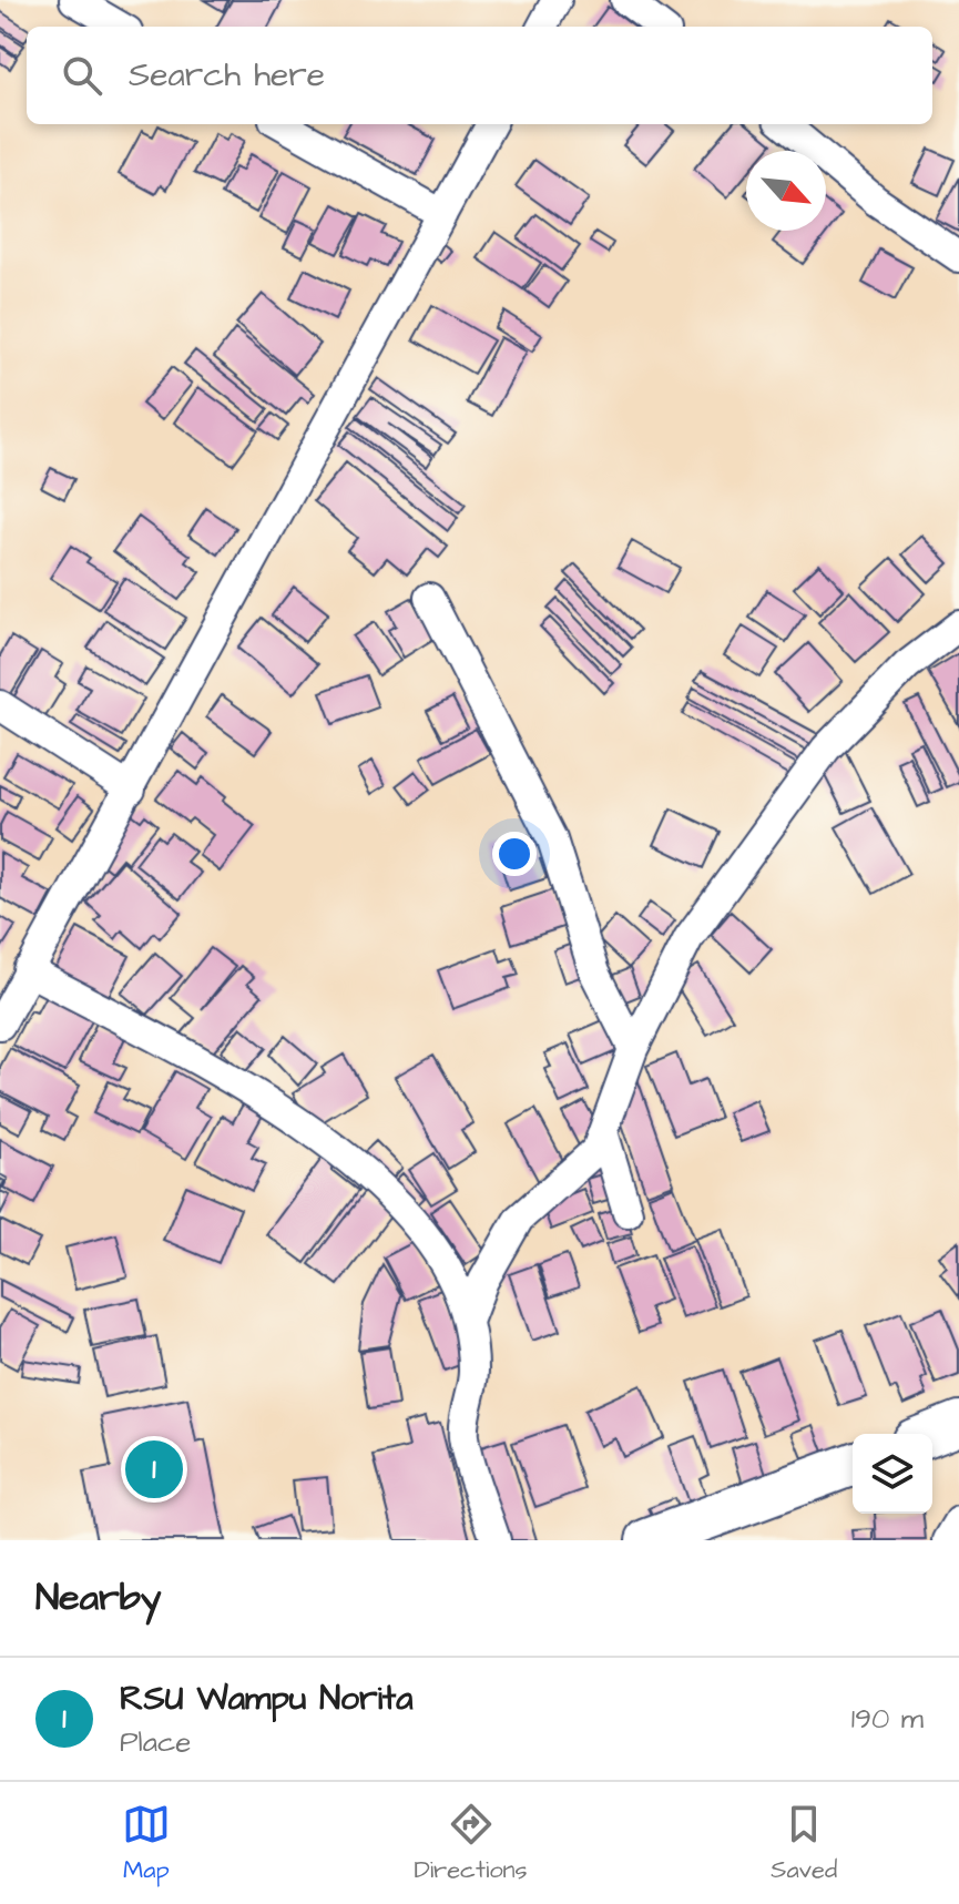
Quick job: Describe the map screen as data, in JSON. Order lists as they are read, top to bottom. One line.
{"north":"bottom right","page":{"search":"Search here","pins":"1","heading":"Nearby","list":[{"mark":"1","name":"RSU Wampu Norita","note":"Place","value":"190 m"}],"nav":["Map","Directions","Saved"]}}
